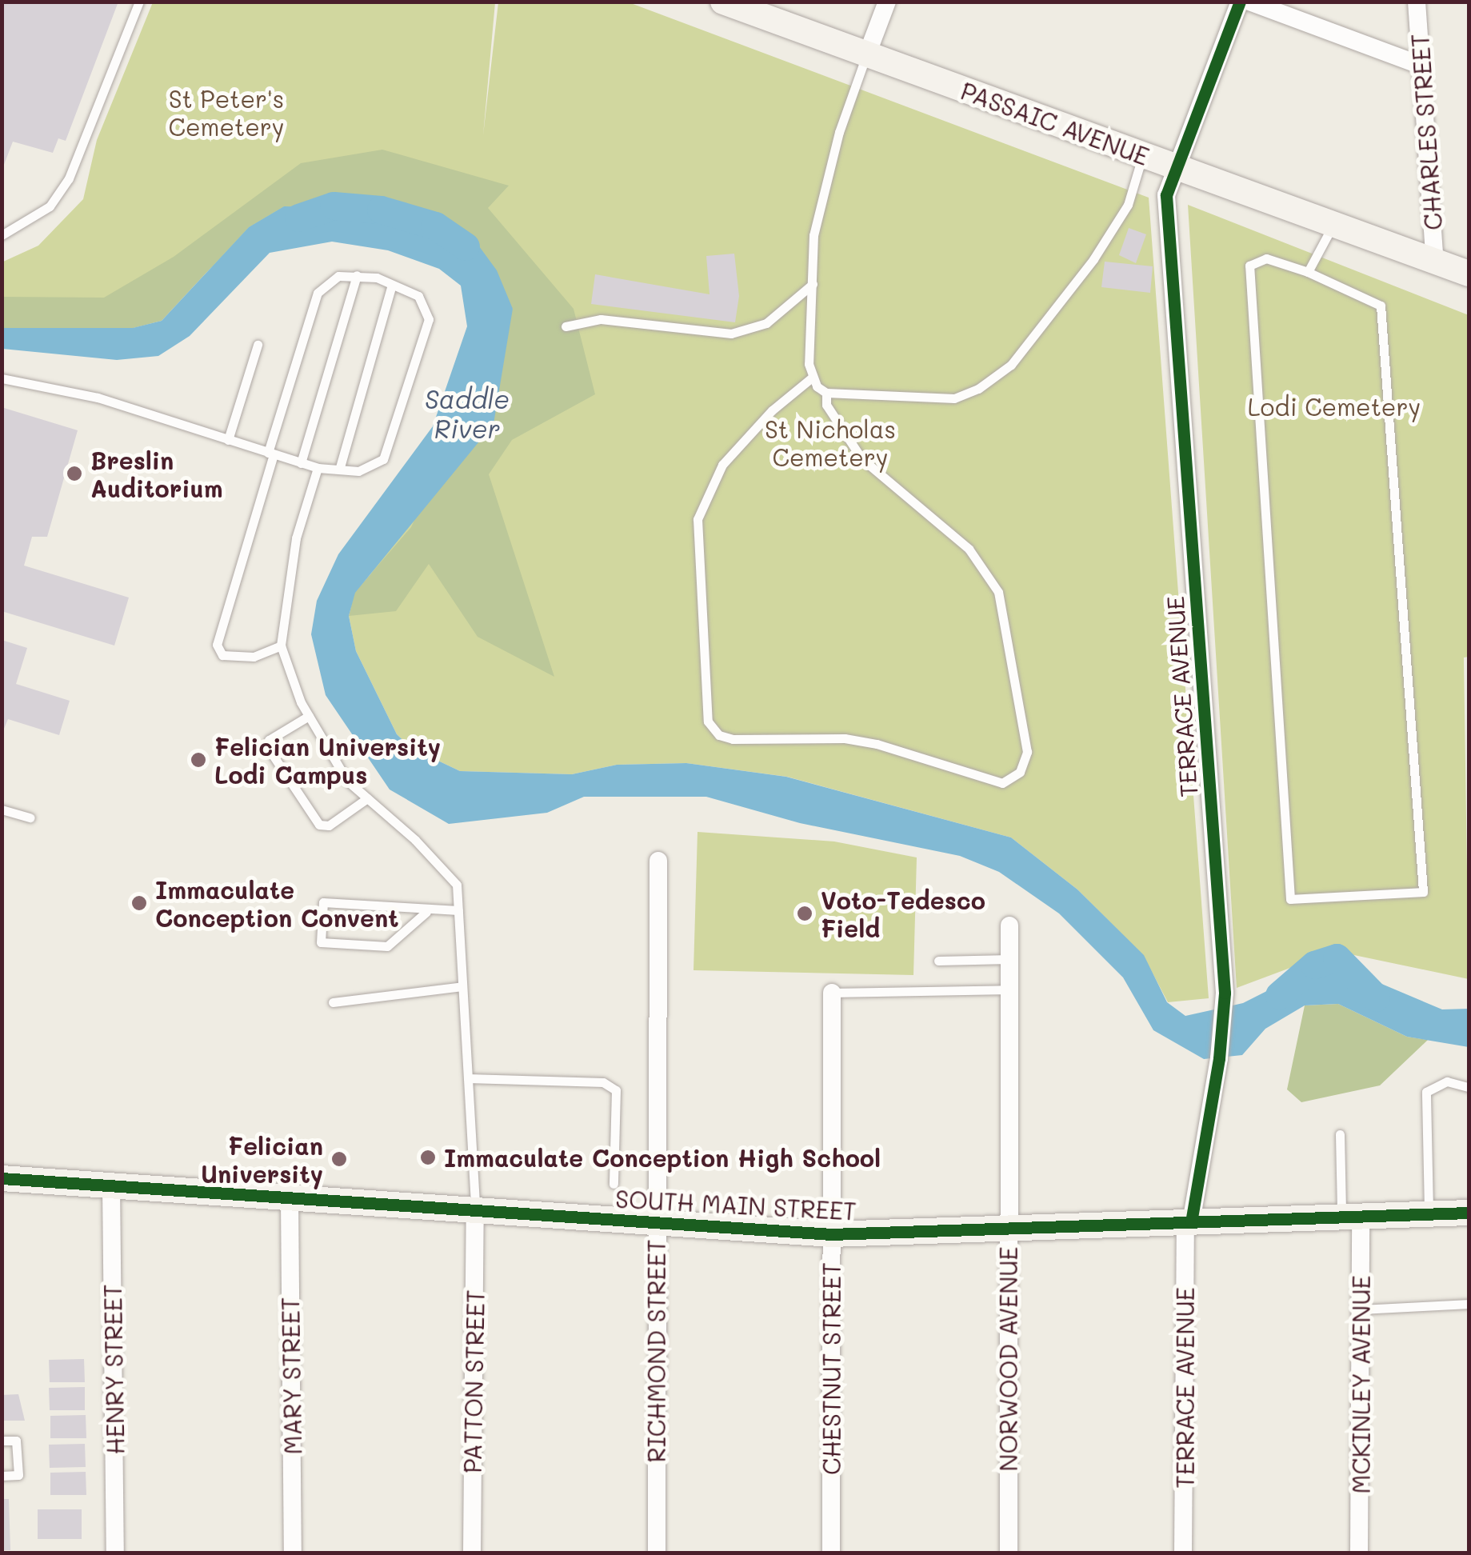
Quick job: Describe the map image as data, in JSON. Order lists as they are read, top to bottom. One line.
{"streets":{"street":["PASSAIC AVENUE","CHARLES STREET","TERRACE AVENUE","SOUTH MAIN STREET","RICHMOND STREET","NORWOOD AVENUE","CHESTNUT STREET","HENRY STREET","MARY STREET","PATTON STREET","MCKINLEY AVENUE"]},"crossings":[["PASSAIC AVENUE","CHARLES STREET"],["PASSAIC AVENUE","TERRACE AVENUE"],["TERRACE AVENUE","SOUTH MAIN STREET"],["SOUTH MAIN STREET","RICHMOND STREET"],["SOUTH MAIN STREET","NORWOOD AVENUE"],["SOUTH MAIN STREET","CHESTNUT STREET"],["SOUTH MAIN STREET","HENRY STREET"],["SOUTH MAIN STREET","MARY STREET"],["SOUTH MAIN STREET","PATTON STREET"],["SOUTH MAIN STREET","MCKINLEY AVENUE"]],"water":["Saddle River"],"parks":["St Peter's Cemetery","Lodi Cemetery","St Nicholas Cemetery"],"places":["Breslin Auditorium","Felician University Lodi Campus","Immaculate Conception Convent","Voto-Tedesco Field","Immaculate Conception High School","Felician University"]}
